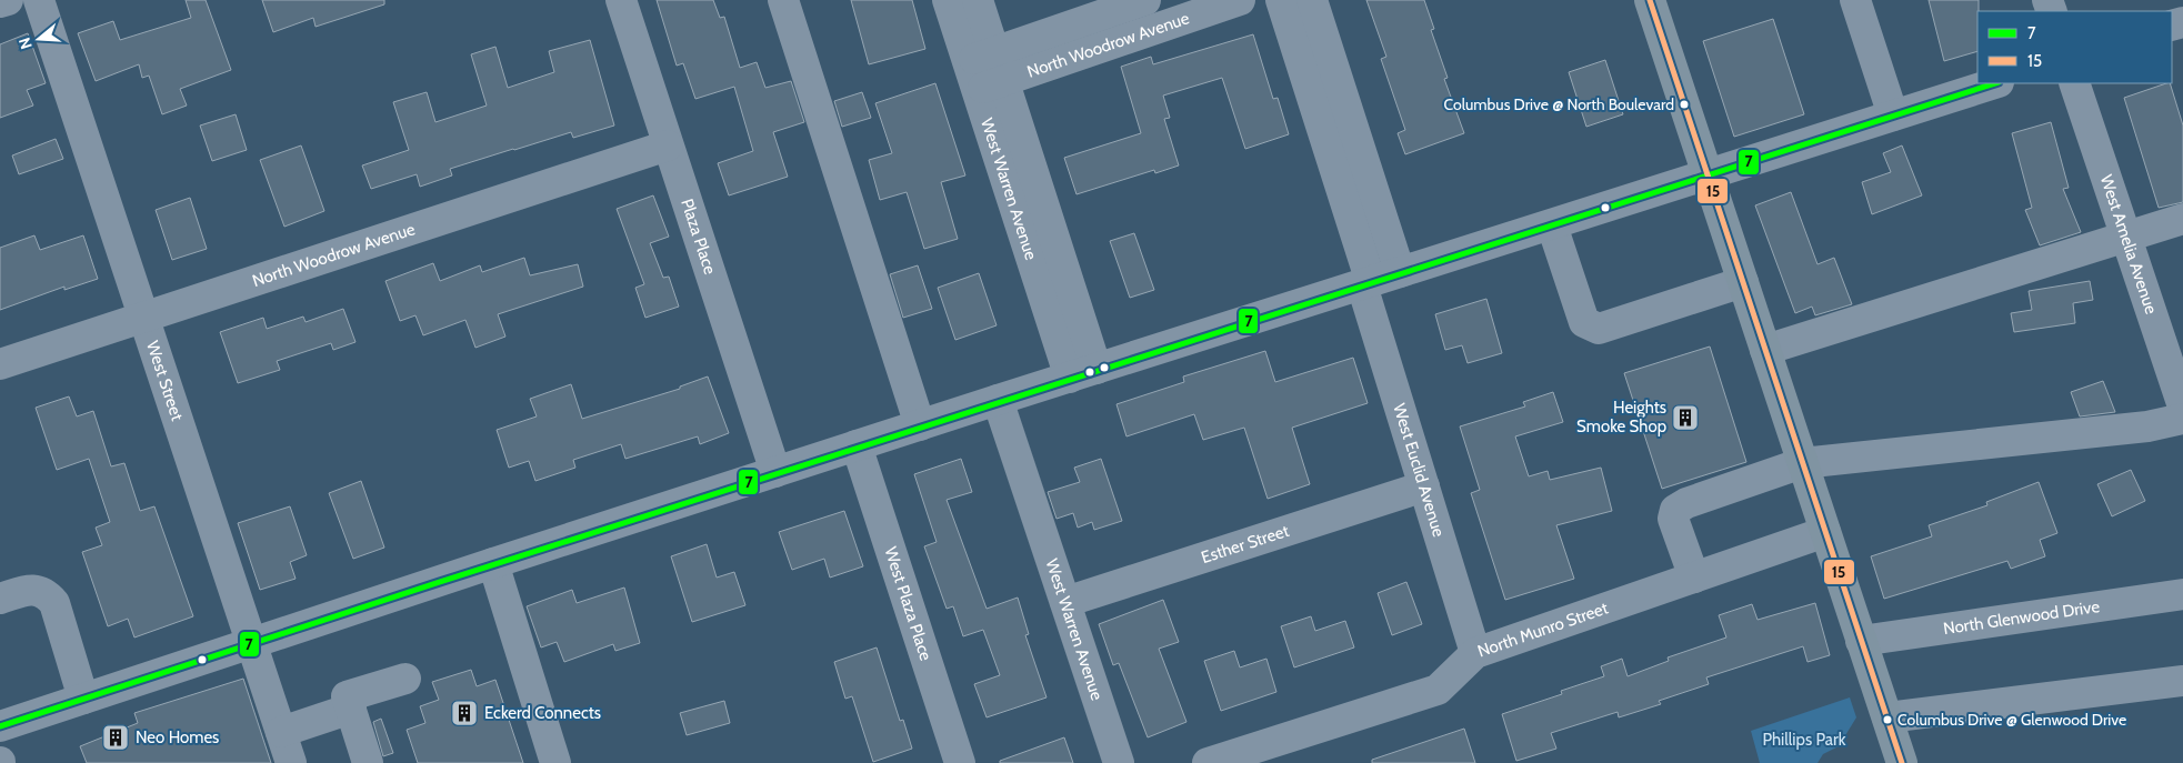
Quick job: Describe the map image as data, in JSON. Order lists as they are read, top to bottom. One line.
{"streets":{"street":["North Woodrow Avenue","West Warren Avenue","Plaza Place","West Amelia Avenue","West Street","West Euclid Avenue","Esther Street","West Plaza Place","North Glenwood Drive","North Munro Street"]},"crossings":[["North Woodrow Avenue","West Warren Avenue"],["North Woodrow Avenue","Plaza Place"],["North Woodrow Avenue","West Street"],["West Warren Avenue","Esther Street"],["West Euclid Avenue","Esther Street"],["West Euclid Avenue","North Munro Street"]],"parks":["Phillips Park"],"places":{"other":["Columbus Drive @ North Boulevard","Columbus Drive @ Glenwood Drive"],"building":["Heights Smoke Shop","Eckerd Connects","Neo Homes"]},"lines":["transit line 15","transit line 7"],"legend":["7","15"],"north":"left"}
